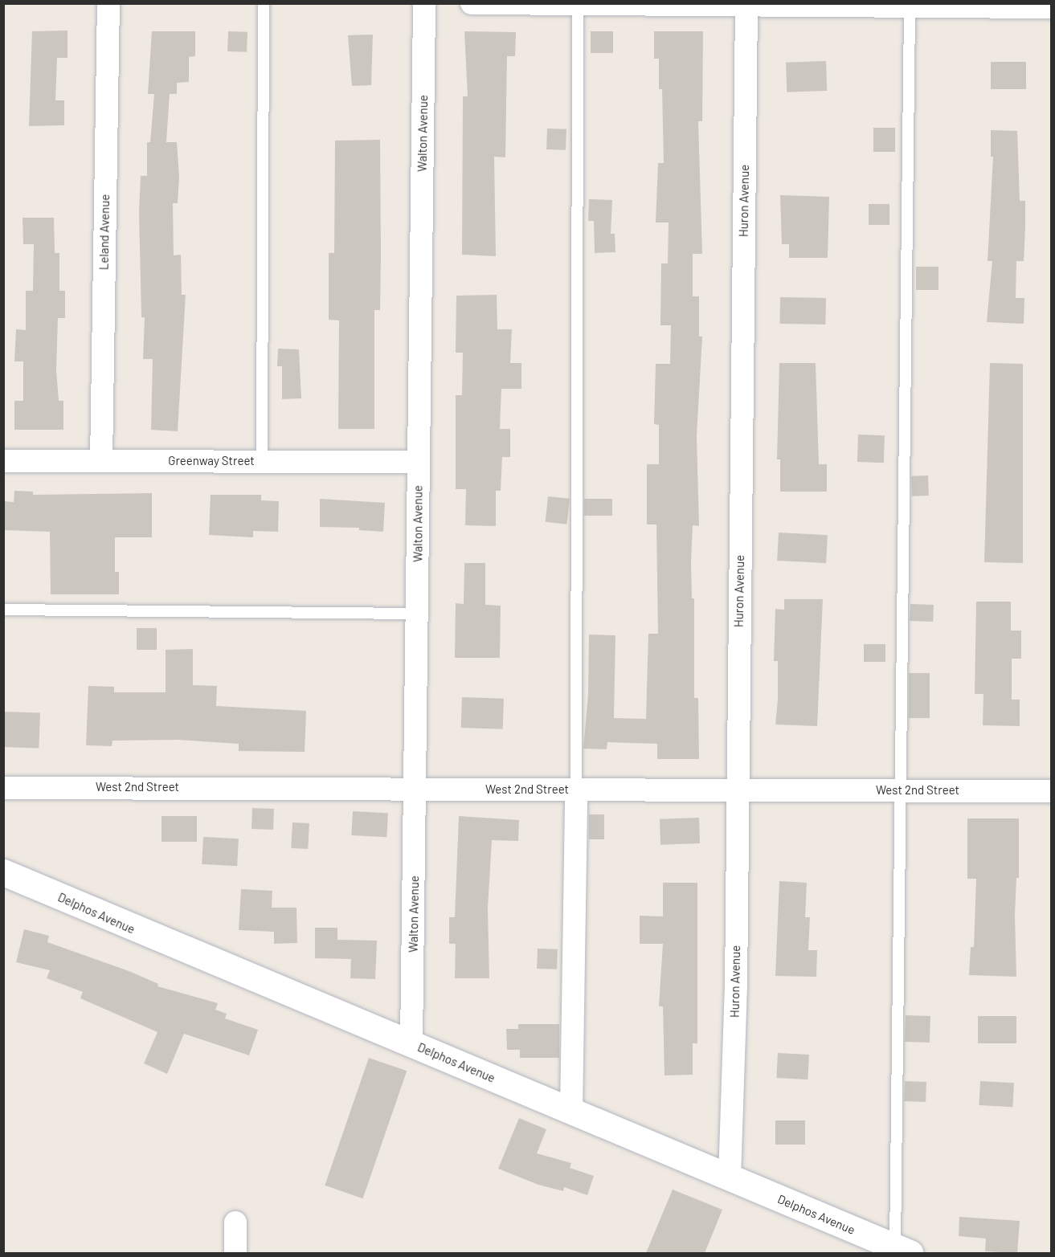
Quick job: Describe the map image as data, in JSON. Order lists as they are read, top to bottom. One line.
{"streets":{"street":["Walton Avenue","Huron Avenue","Leland Avenue","Greenway Street","West 2nd Street","Delphos Avenue"]},"crossings":[["Walton Avenue","Greenway Street"],["Walton Avenue","West 2nd Street"],["Walton Avenue","Delphos Avenue"],["Huron Avenue","West 2nd Street"],["Huron Avenue","Delphos Avenue"],["Leland Avenue","Greenway Street"]]}
